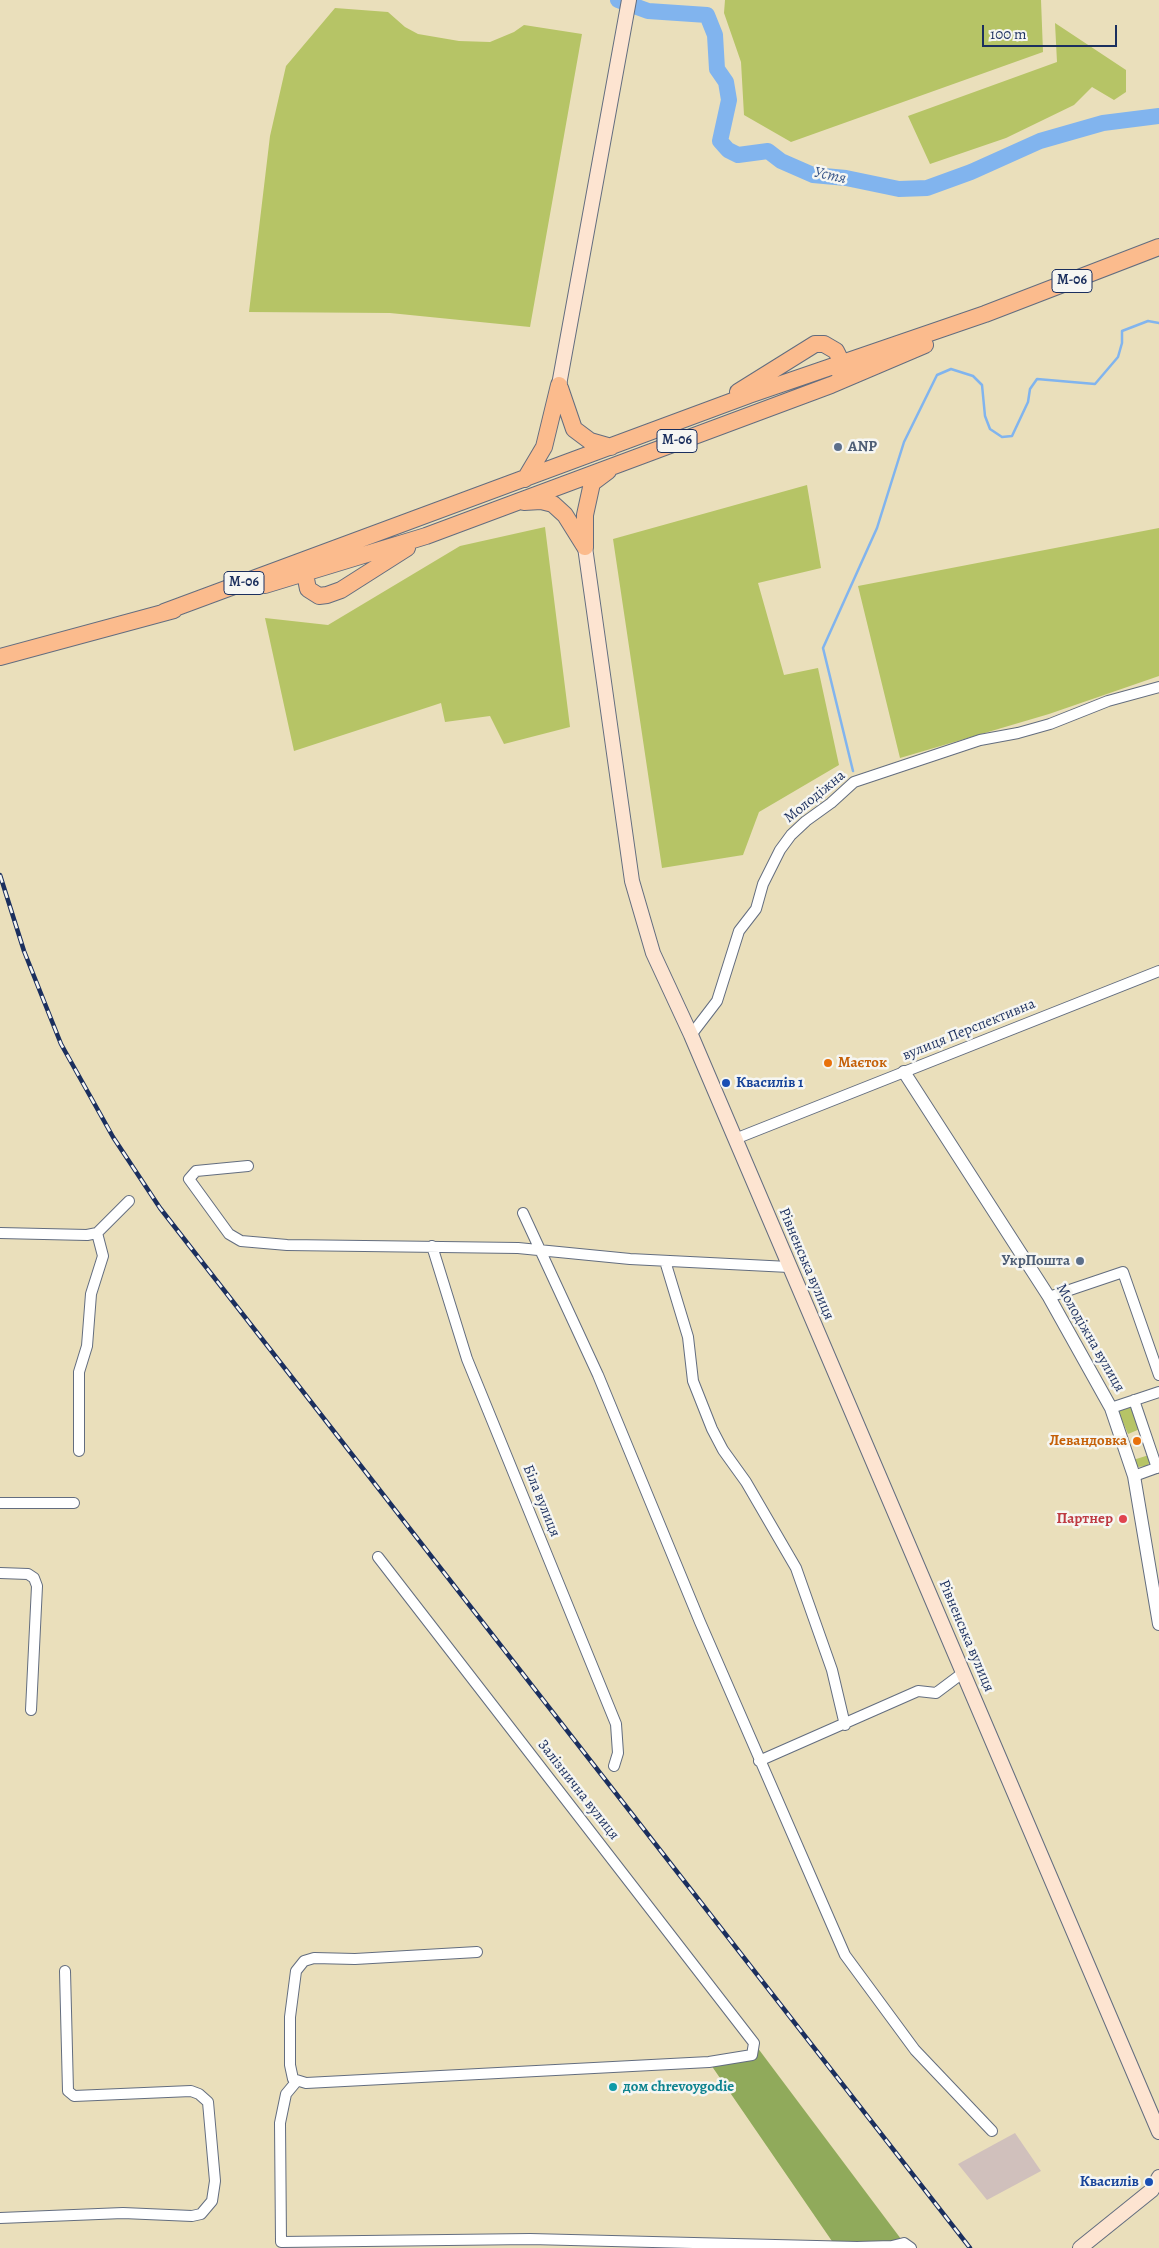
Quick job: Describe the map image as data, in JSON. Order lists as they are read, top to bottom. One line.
{"streets":{"highway":["М-06"],"main road":["Рівненська вулиця"],"street":["Молодіжна","вулиця Перспективна","Молодіжна вулиця","Біла вулиця","Залізнична вулиця"]},"crossings":[["Молодіжна","Рівненська вулиця"],["вулиця Перспективна","Рівненська вулиця"],["вулиця Перспективна","Молодіжна вулиця"]],"water":["Устя"],"places":["ANP","Маєток","Квасилів 1","УкрПошта","Левандовка","Партнер","дом chrevoygodie","Квасилів"],"scale_bar":"100 m"}
